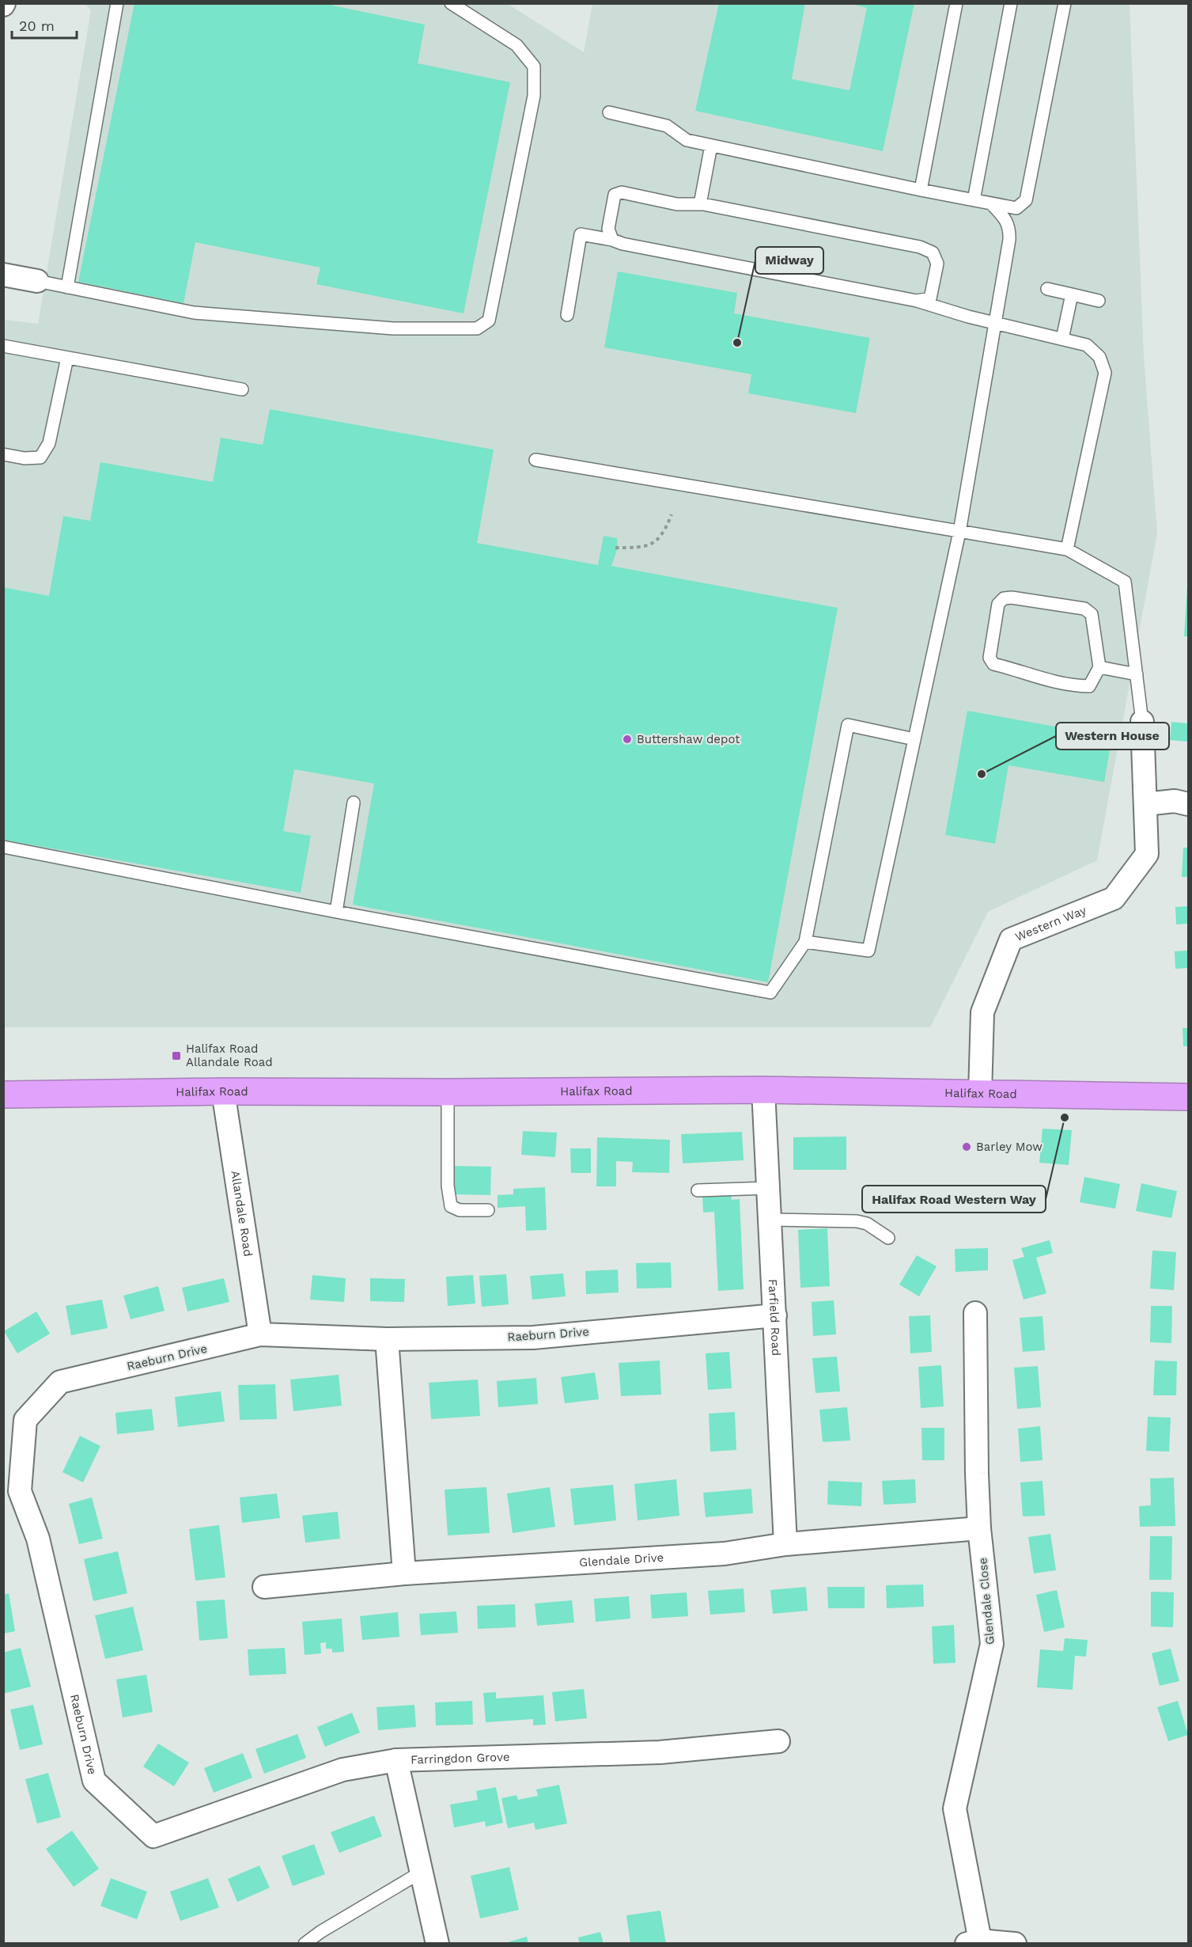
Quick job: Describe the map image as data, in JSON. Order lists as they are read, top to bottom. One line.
{"streets":{"highway":["Halifax Road"],"street":["Western Way","Allandale Road","Farfield Road","Raeburn Drive","Glendale Drive","Glendale Close","Farringdon Grove"]},"crossings":[["Western Way","Halifax Road"],["Halifax Road","Allandale Road"],["Halifax Road","Farfield Road"],["Allandale Road","Raeburn Drive"],["Farfield Road","Raeburn Drive"],["Farfield Road","Glendale Drive"],["Raeburn Drive","Farringdon Grove"],["Glendale Drive","Glendale Close"]],"places":{"other":["Midway","Buttershaw depot","Western House","Halifax Road Western Way","Barley Mow"],"transit":["Halifax Road Allandale Road"]},"scale_bar":"20 m"}
